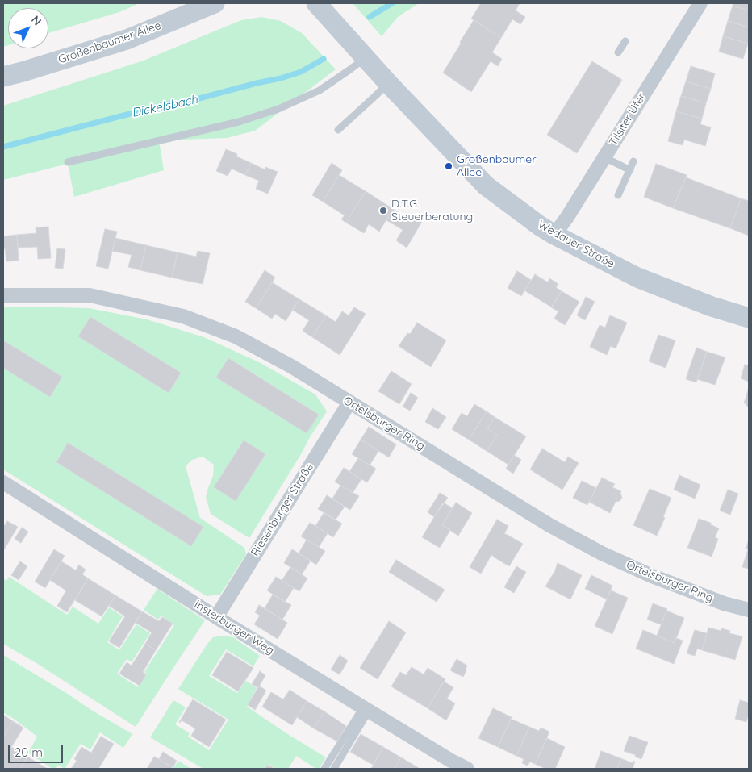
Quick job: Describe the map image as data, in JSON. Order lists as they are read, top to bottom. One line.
{"streets":{"main road":["Großenbaumer Allee","Wedauer Straße"],"street":["Tilsiter Ufer","Ortelsburger Ring","Riesenburger Straße","Insterburger Weg"]},"crossings":[["Tilsiter Ufer","Wedauer Straße"],["Ortelsburger Ring","Riesenburger Straße"],["Riesenburger Straße","Insterburger Weg"]],"water":["Dickelsbach"],"places":["Großenbaumer Allee","D.T.G. Steuerberatung"],"scale_bar":"20 m","north":"top right"}
